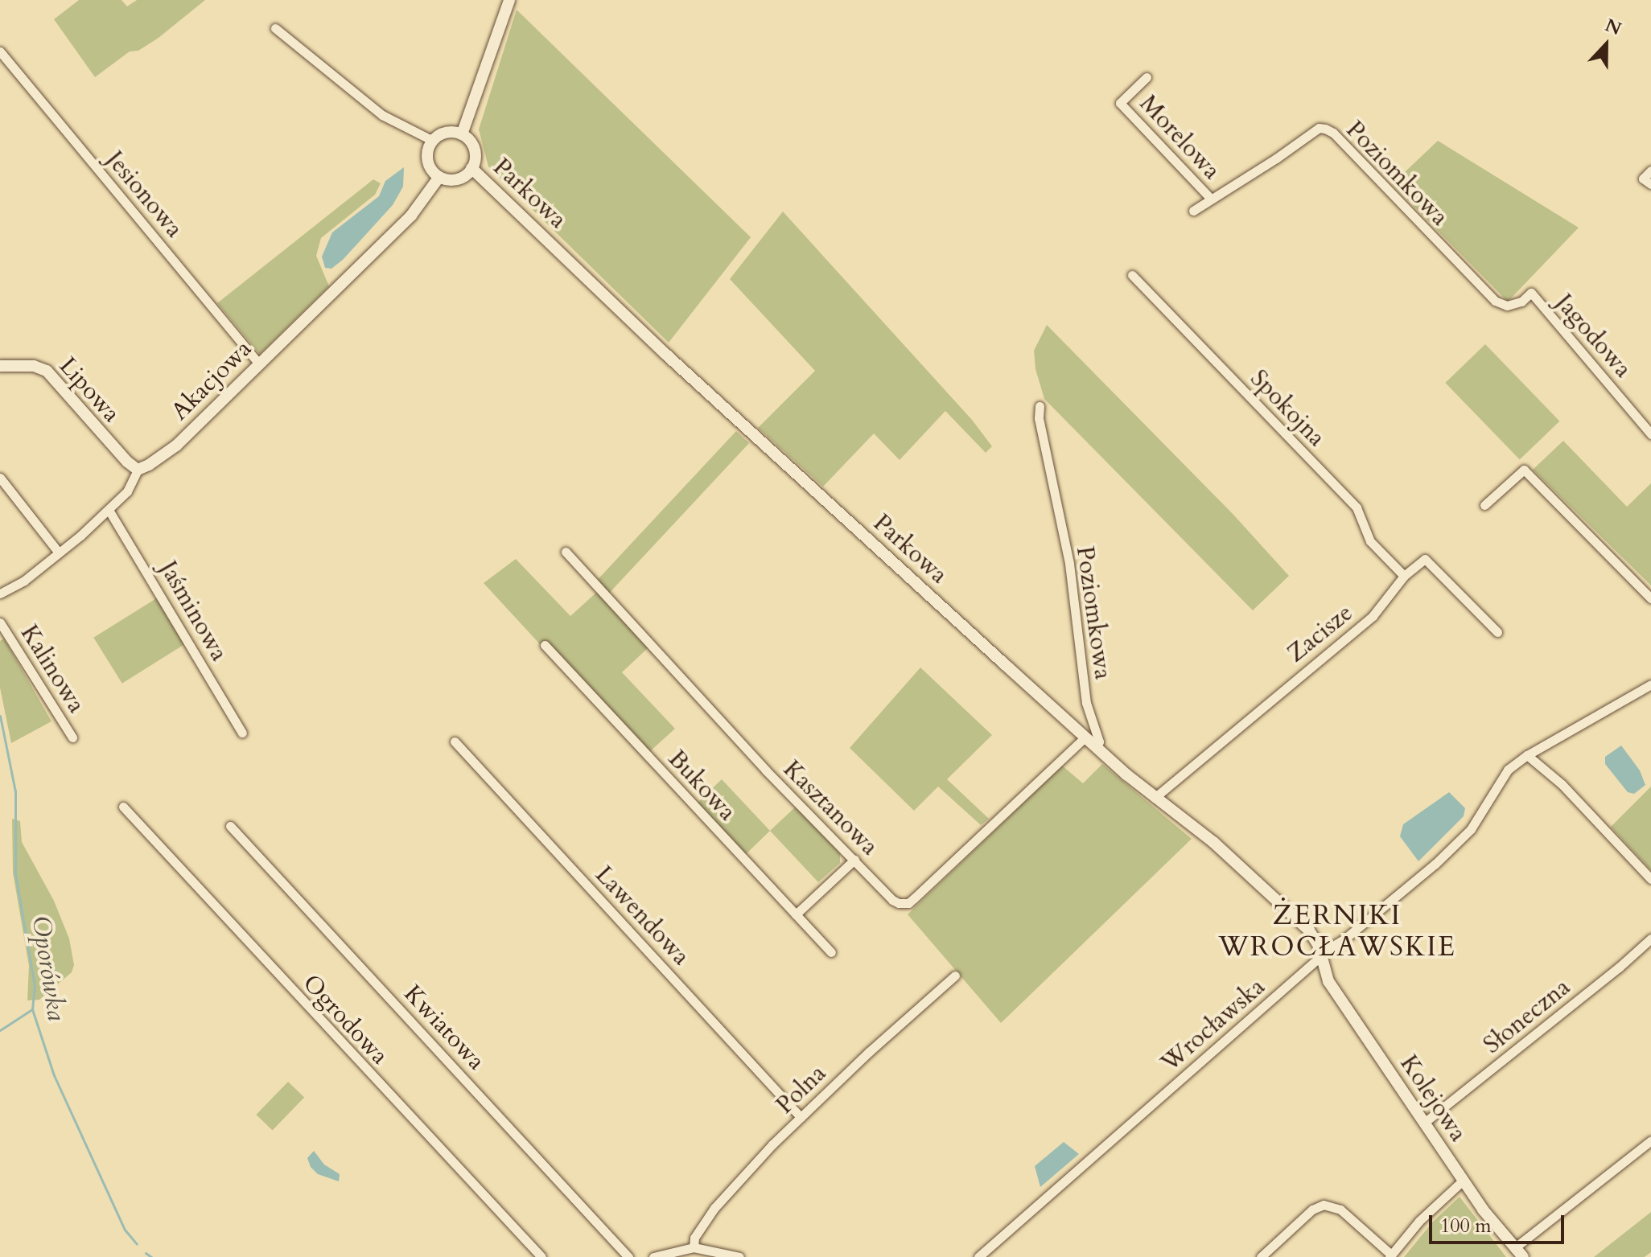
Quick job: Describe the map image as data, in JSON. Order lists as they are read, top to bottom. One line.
{"streets":{"street":["Morelowa","Poziomkowa","Parkowa","Jesionowa","Jagodowa","Akacjowa","Lipowa","Spokojna","Jaśminowa","Zacisze","Kalinowa","Bukowa","Kasztanowa","Lawendowa","Słoneczna","Ogrodowa","Wrocławska","Kwiatowa","Polna","Kolejowa"]},"crossings":[["Morelowa","Poziomkowa"],["Poziomkowa","Parkowa"],["Poziomkowa","Jagodowa"],["Parkowa","Akacjowa"],["Parkowa","Zacisze"],["Parkowa","Kasztanowa"],["Parkowa","Wrocławska"],["Parkowa","Kolejowa"],["Jesionowa","Akacjowa"],["Akacjowa","Lipowa"],["Akacjowa","Jaśminowa"],["Spokojna","Zacisze"],["Lawendowa","Polna"],["Słoneczna","Kolejowa"],["Wrocławska","Kolejowa"]],"districts":["ŻERNIKI WROCŁAWSKIE"],"water":["Oporówka"],"scale_bar":"100 m","north":"top"}
